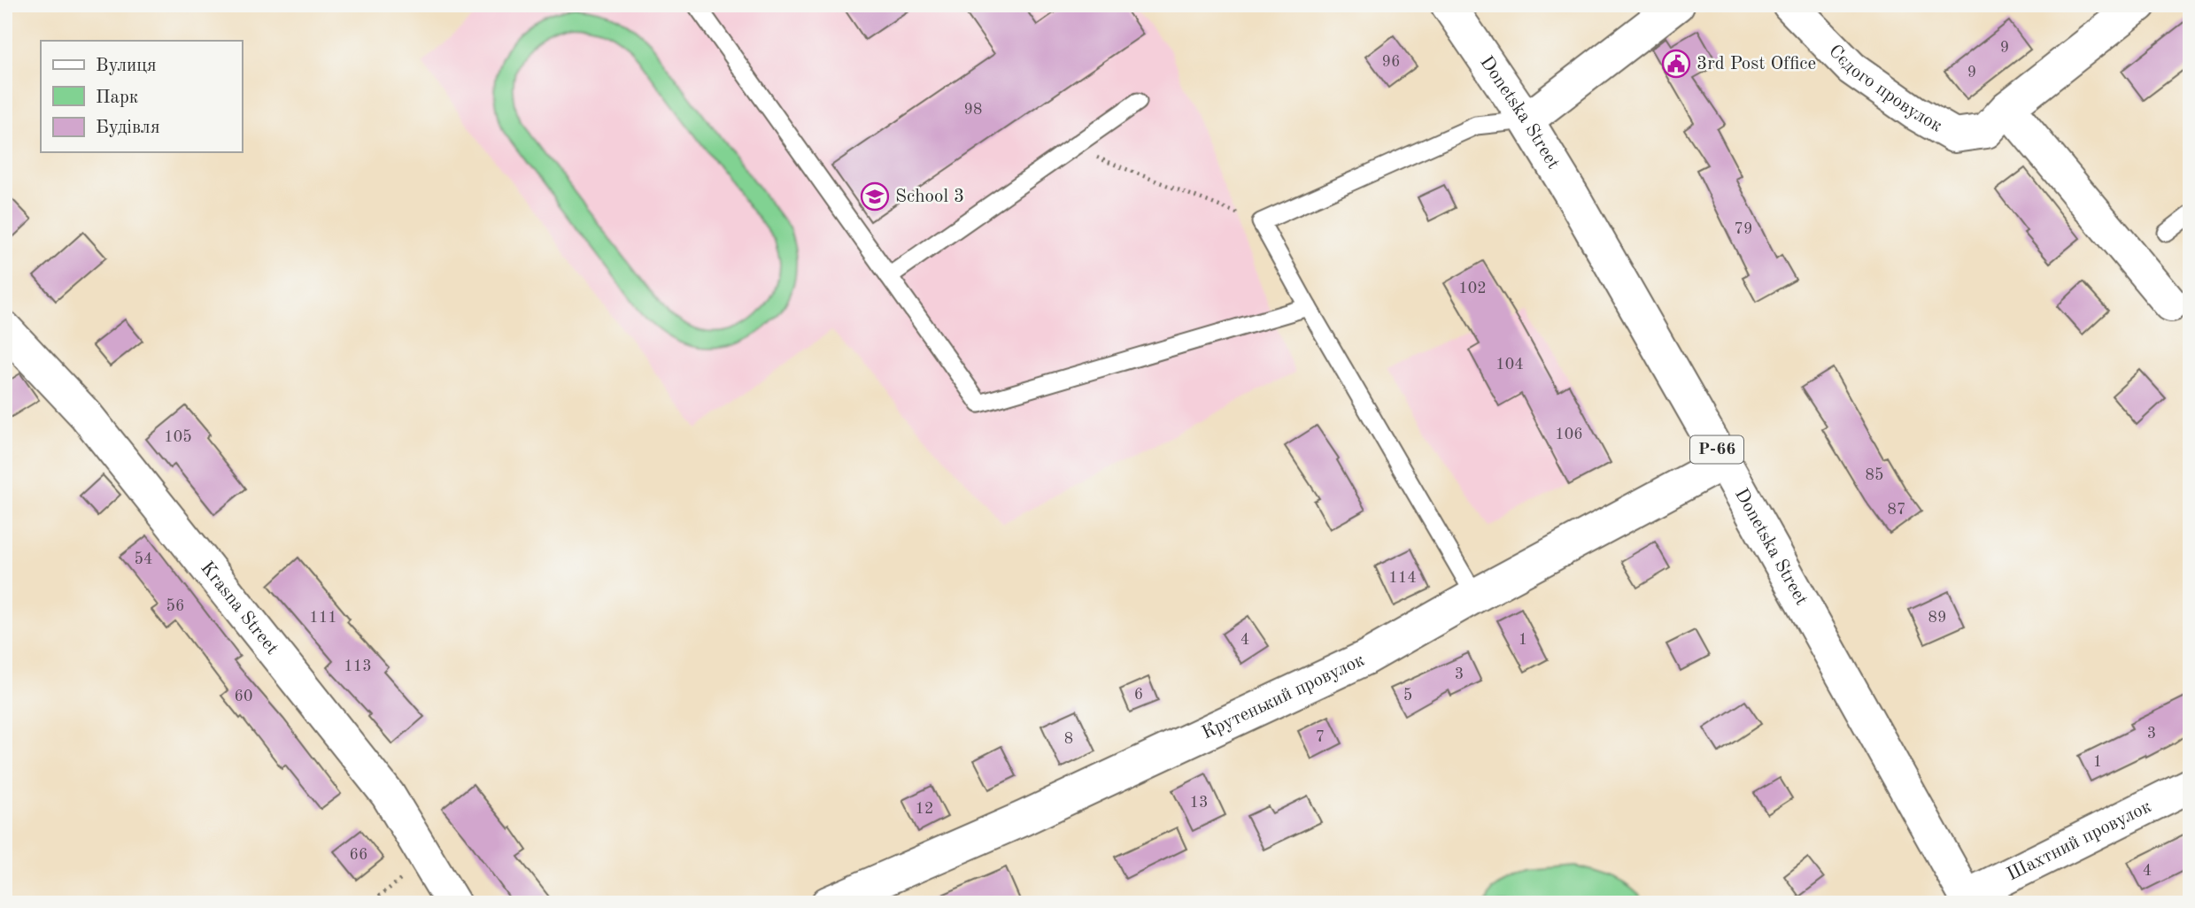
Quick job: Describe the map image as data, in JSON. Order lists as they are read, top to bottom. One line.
{"streets":{"street":["Сєдого провулок","Donetska Street","Р-66","Krasna Street","Крутенький провулок","Шахтний провулок"]},"crossings":[["Donetska Street","Крутенький провулок"],["Donetska Street","Шахтний провулок"]],"places":{"public building":["3rd Post Office"],"school or university":["School 3"]},"house_numbers":["9","96","9","98","79","102","104","106","105","85","87","54","114","56","111","89","4","1","113","3","6","5","60","3","7","8","1","13","12","66","4"],"legend":["Вулиця","Парк","Будівля"]}
